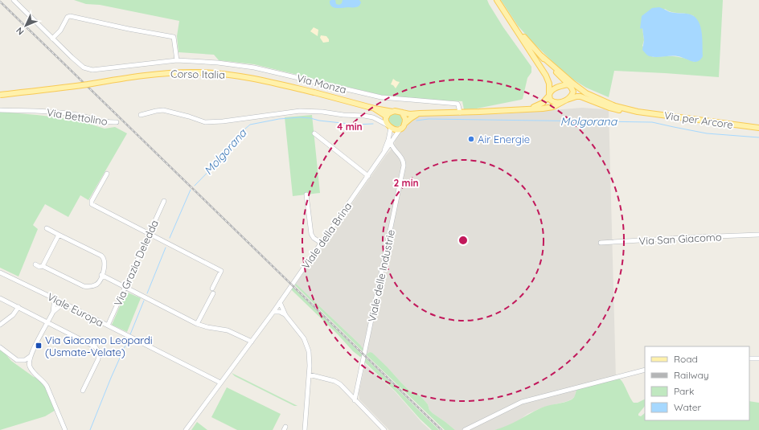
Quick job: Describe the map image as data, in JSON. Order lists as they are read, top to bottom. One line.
{"streets":{"main road":["Corso Italia","Via per Arcore"],"street":["Via Monza","Via Bettolino","Viale della Brina","Via San Giacomo","Via Grazia Deledda","Viale delle Industrie","Viale Europa"]},"crossings":[["Corso Italia","Viale della Brina"],["Viale della Brina","Viale delle Industrie"],["Via Grazia Deledda","Viale Europa"]],"water":["Molgorana"],"places":{"other":["Air Energie"],"transit":["Via Giacomo Leopardi (Usmate-Velate)"]},"legend":["Road","Railway","Park","Water"],"north":"bottom left","rings":["4 min","2 min"]}
